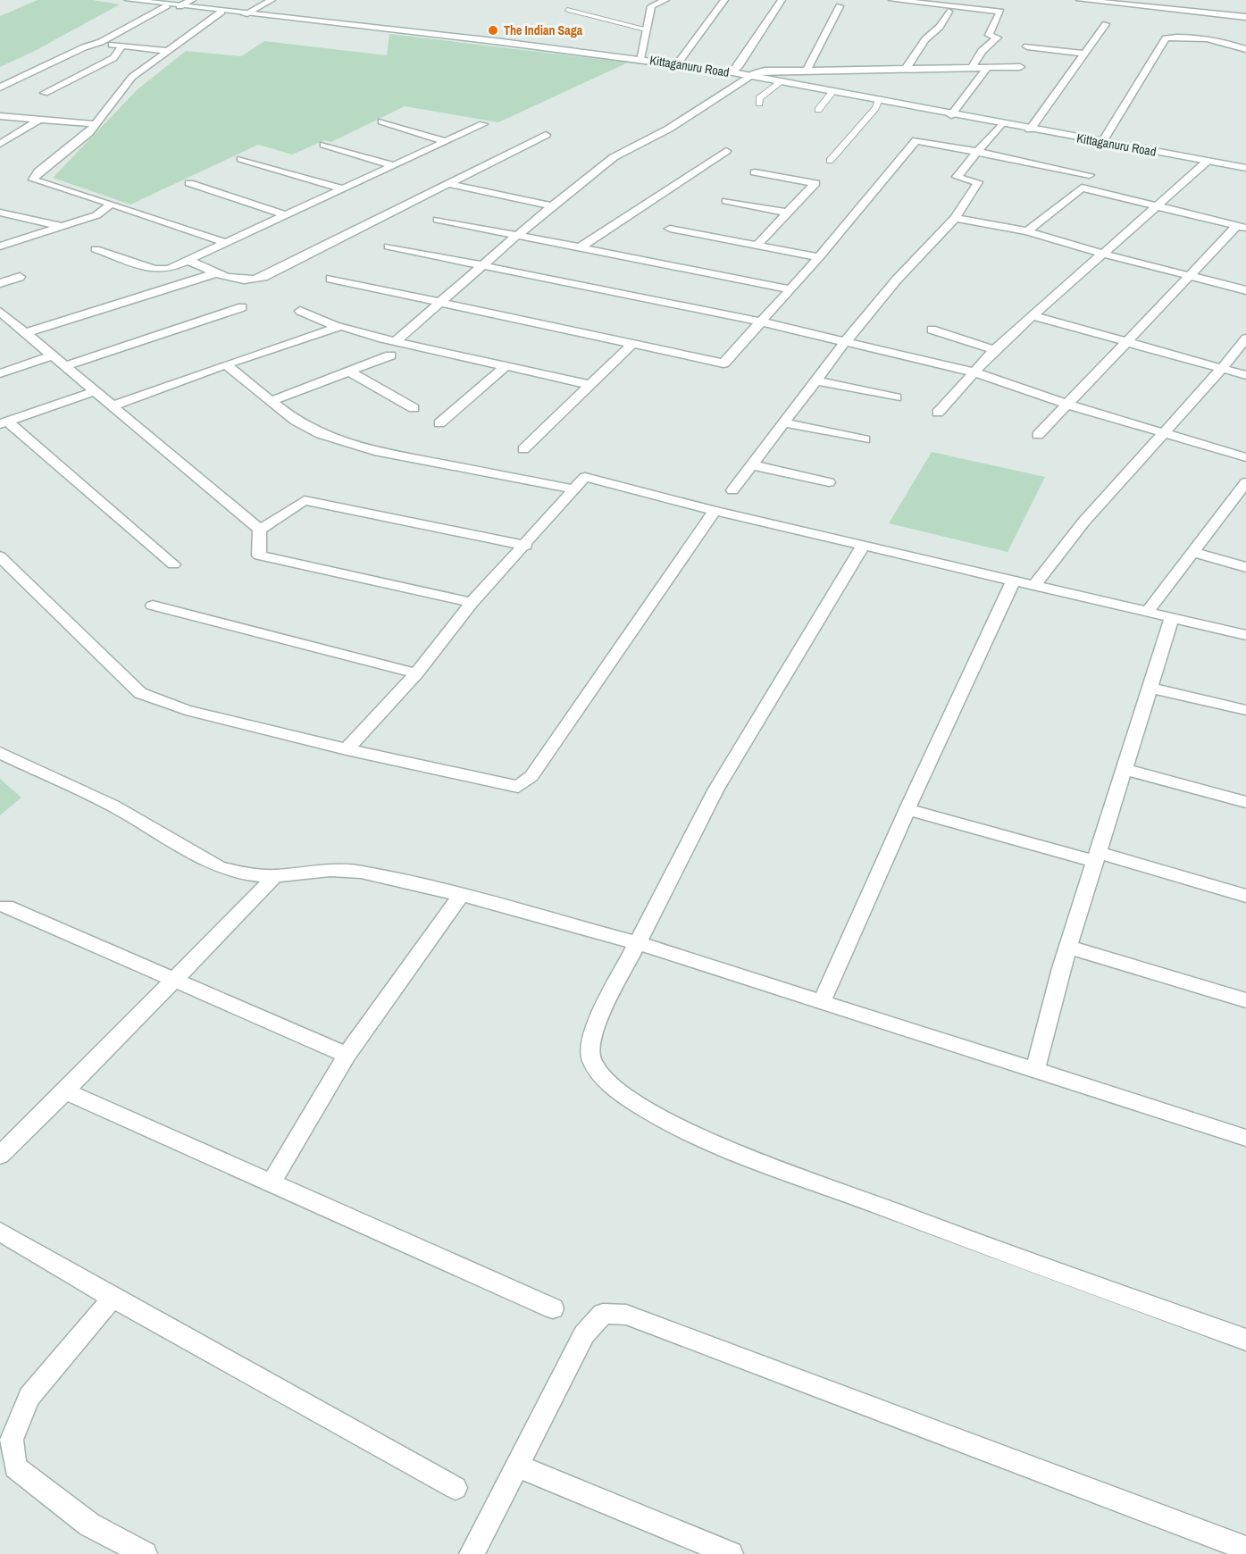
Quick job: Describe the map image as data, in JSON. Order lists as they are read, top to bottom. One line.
{"streets":{"street":["Kittaganuru Road"]},"places":["The Indian Saga"]}
